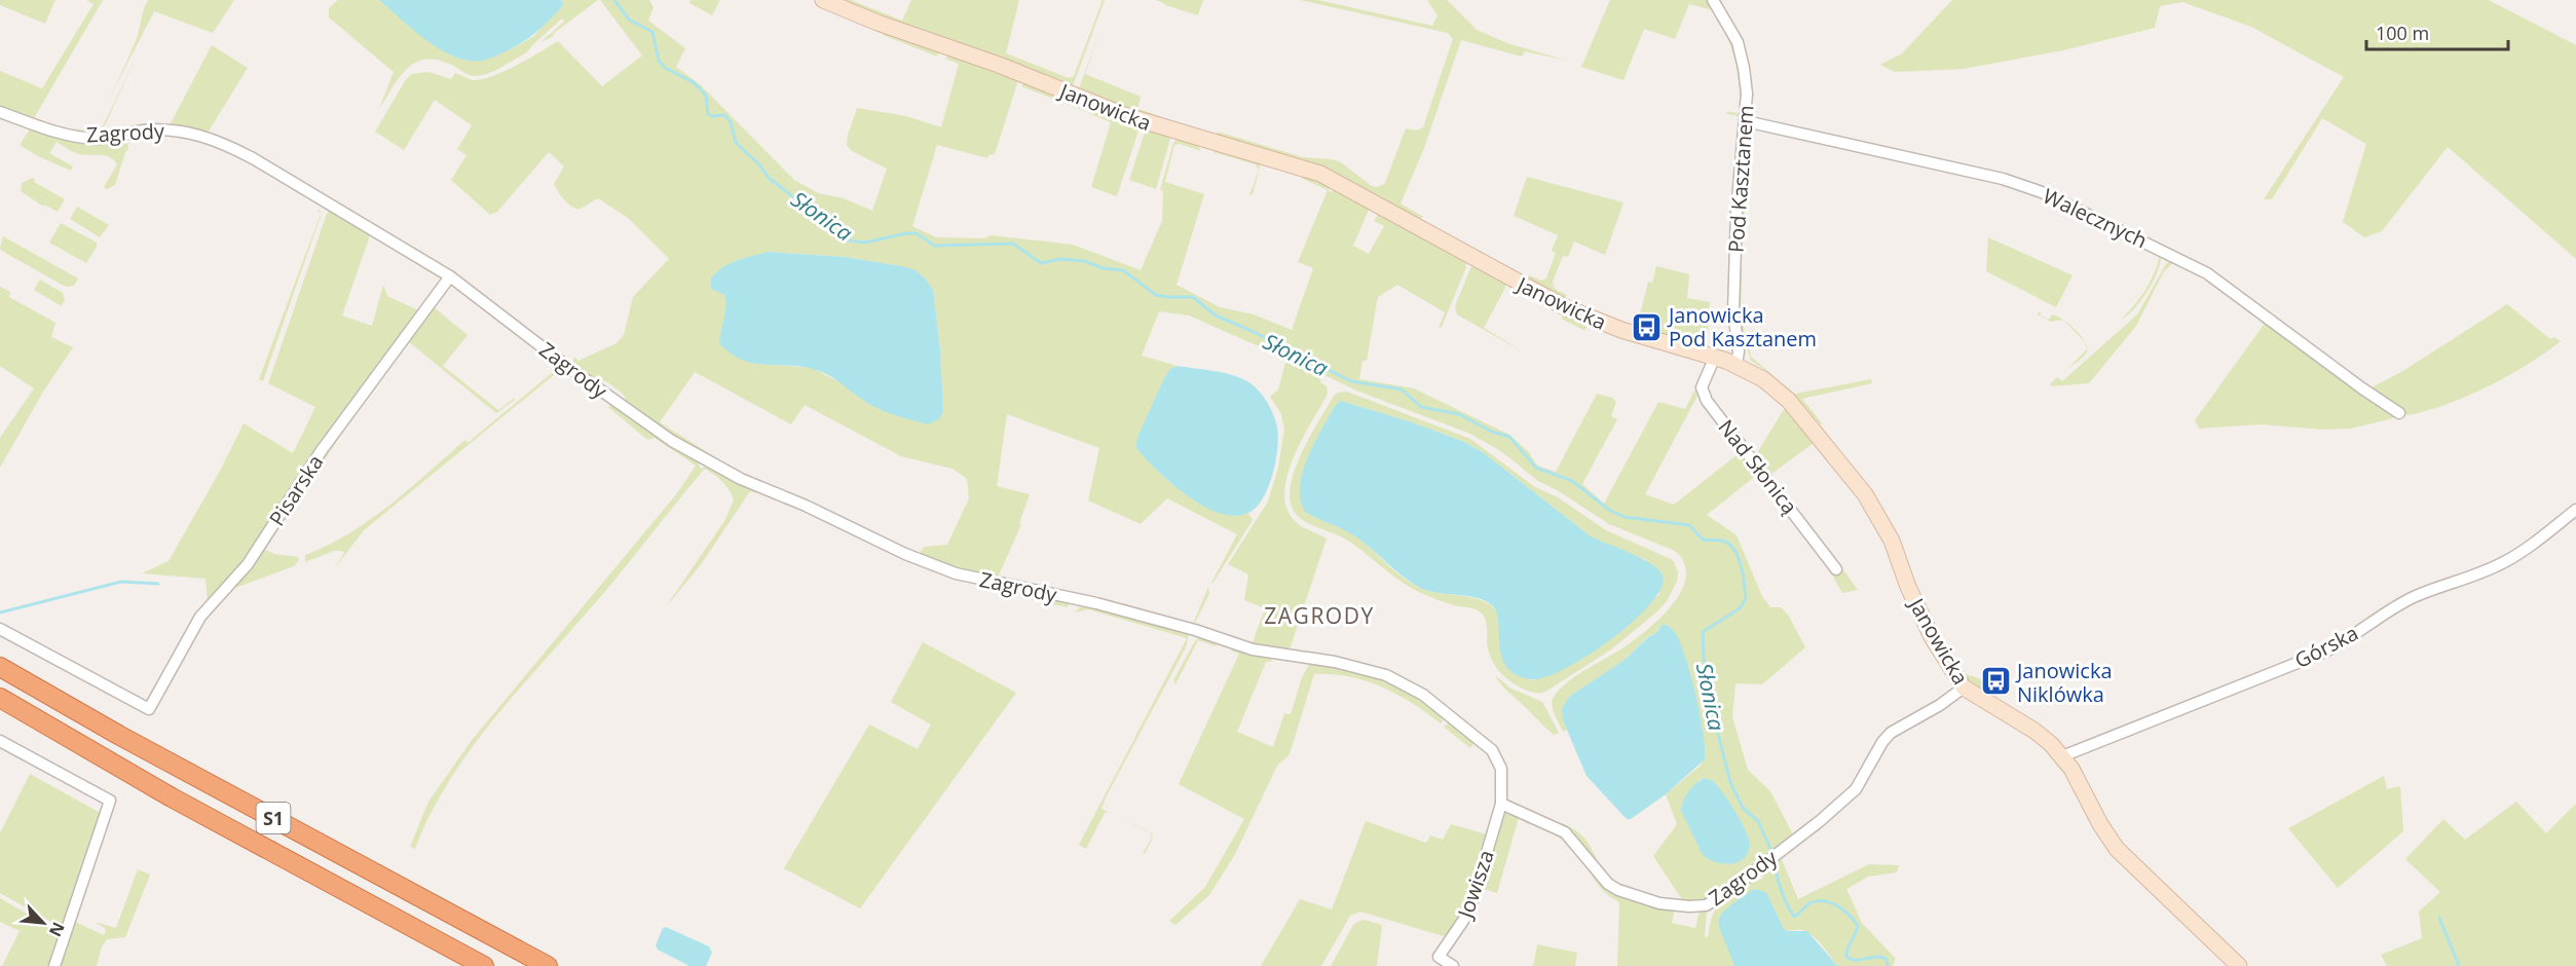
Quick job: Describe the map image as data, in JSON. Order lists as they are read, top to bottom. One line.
{"streets":{"highway":["S1"],"street":["Janowicka","Zagrody","Pod Kasztanem","Walecznych","Nad Słonicą","Pisarska","Górska","Jowisza"]},"crossings":[["Janowicka","Zagrody"],["Janowicka","Pod Kasztanem"],["Janowicka","Nad Słonicą"],["Janowicka","Górska"],["Zagrody","Pisarska"],["Zagrody","Jowisza"],["Pod Kasztanem","Walecznych"]],"districts":["ZAGRODY"],"water":["Słonica"],"places":{"bus stop":["Janowicka Pod Kasztanem","Janowicka Niklówka"]},"scale_bar":"100 m","north":"bottom right"}
